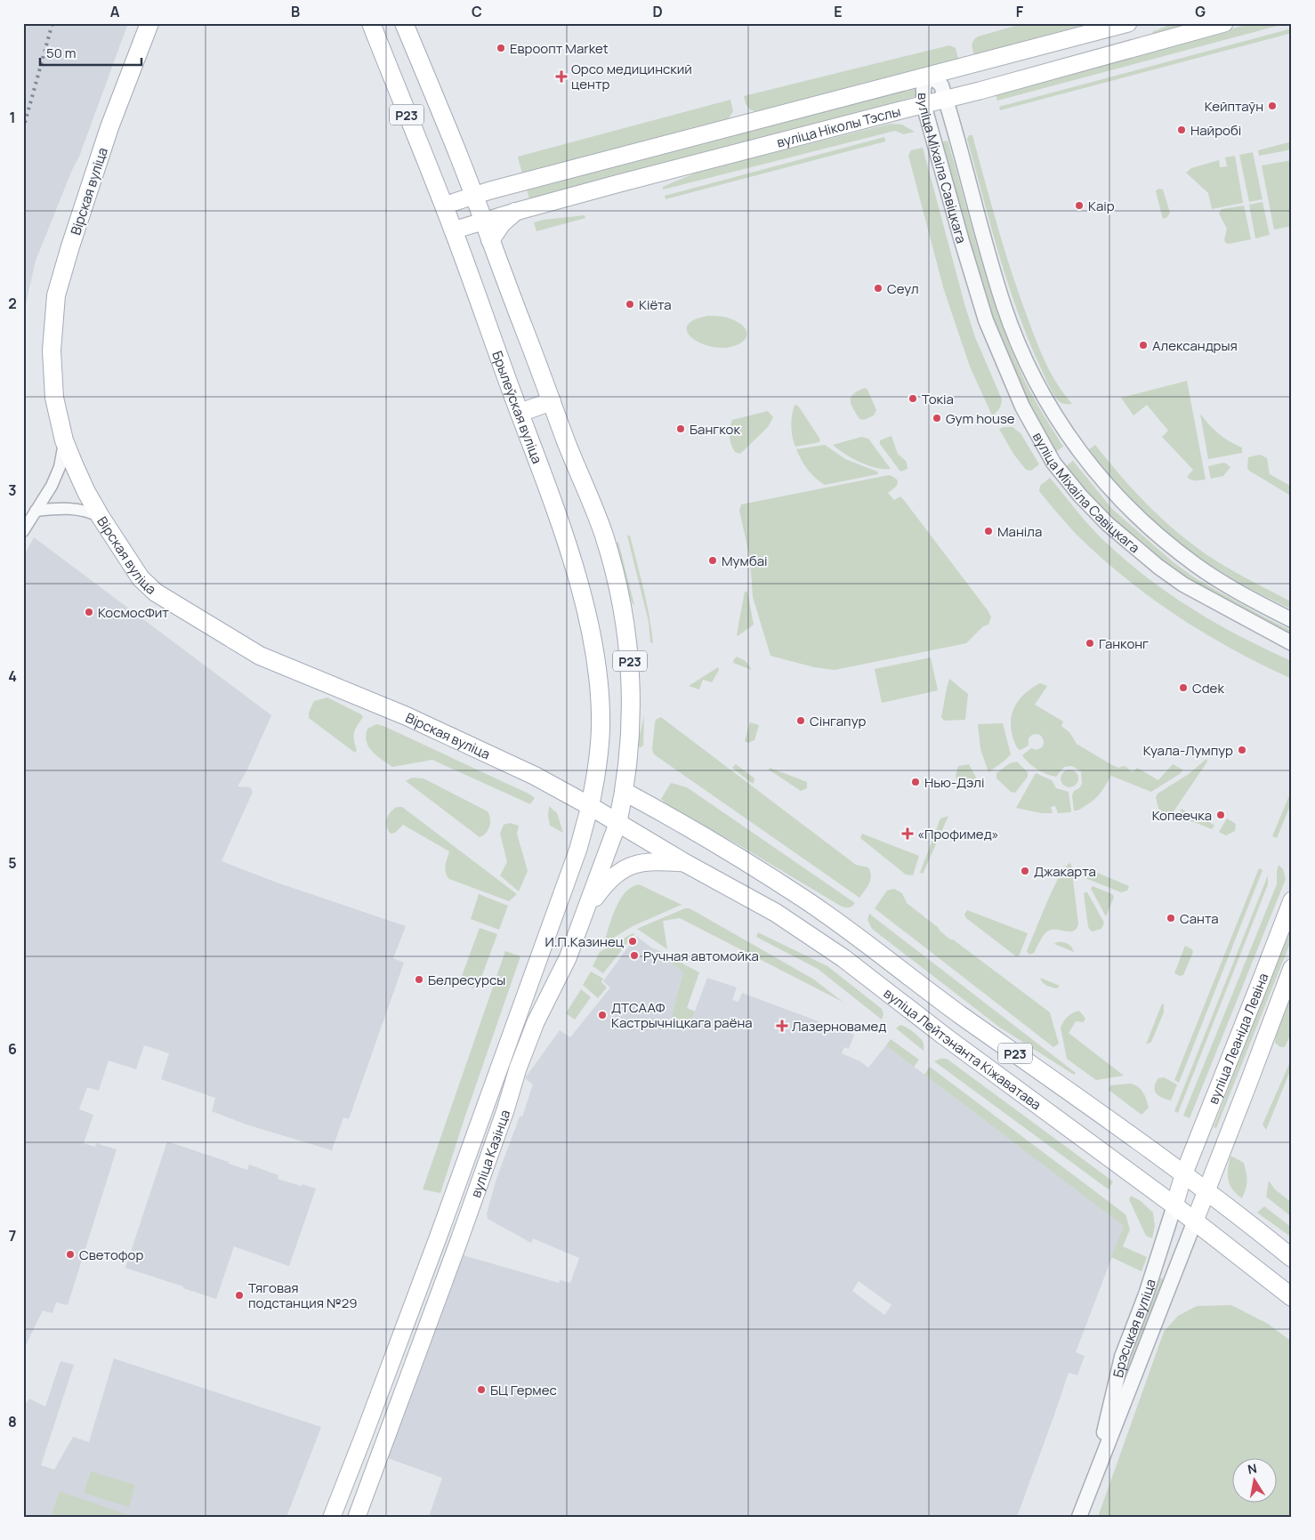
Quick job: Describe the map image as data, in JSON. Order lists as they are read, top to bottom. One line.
{"streets":{"main road":["Р23","вуліца Ніколы Тэслы","Вірская вуліца","Брылеўская вуліца","вуліца Леаніда Левіна","вуліца Лейтэнанта Кіжаватава","вуліца Казінца","Брэсцкая вуліца"],"street":["вуліца Міхаіла Савіцкага"]},"crossings":[["Р23","вуліца Ніколы Тэслы"],["Р23","вуліца Лейтэнанта Кіжаватава"],["Р23","вуліца Казінца"],["вуліца Ніколы Тэслы","вуліца Міхаіла Савіцкага"],["вуліца Ніколы Тэслы","Брылеўская вуліца"],["Вірская вуліца","Брылеўская вуліца"],["Вірская вуліца","вуліца Лейтэнанта Кіжаватава"],["Вірская вуліца","вуліца Казінца"],["Брылеўская вуліца","вуліца Казінца"],["вуліца Леаніда Левіна","вуліца Лейтэнанта Кіжаватава"],["вуліца Леаніда Левіна","Брэсцкая вуліца"],["вуліца Лейтэнанта Кіжаватава","вуліца Казінца"],["вуліца Лейтэнанта Кіжаватава","Брэсцкая вуліца"]],"places":{"other":["Евроопт Market","Кейптаўн","Найробі","Каір","Сеул","Кіёта","Александрыя","Токіа","Gym house","Бангкок","Маніла","Мумбаі","КосмосФит","Ганконг","Cdek","Сінгапур","Куала-Лумпур","Нью-Дэлі","Копеечка","Джакарта","Санта","И.П.Казинец","Ручная автомойка","Белресурсы","ДТСААФ Кастрычніцкага раёна","Светофор","Тяговая подстанция №29","БЦ Гермес"],"health":["Орсо медицинский центр","«Профимед»","Лазерновамед"]},"scale_bar":"50 m","north":"top","grid":{"columns":["A","B","C","D","E","F","G"],"rows":["1","2","3","4","5","6","7","8"]}}
